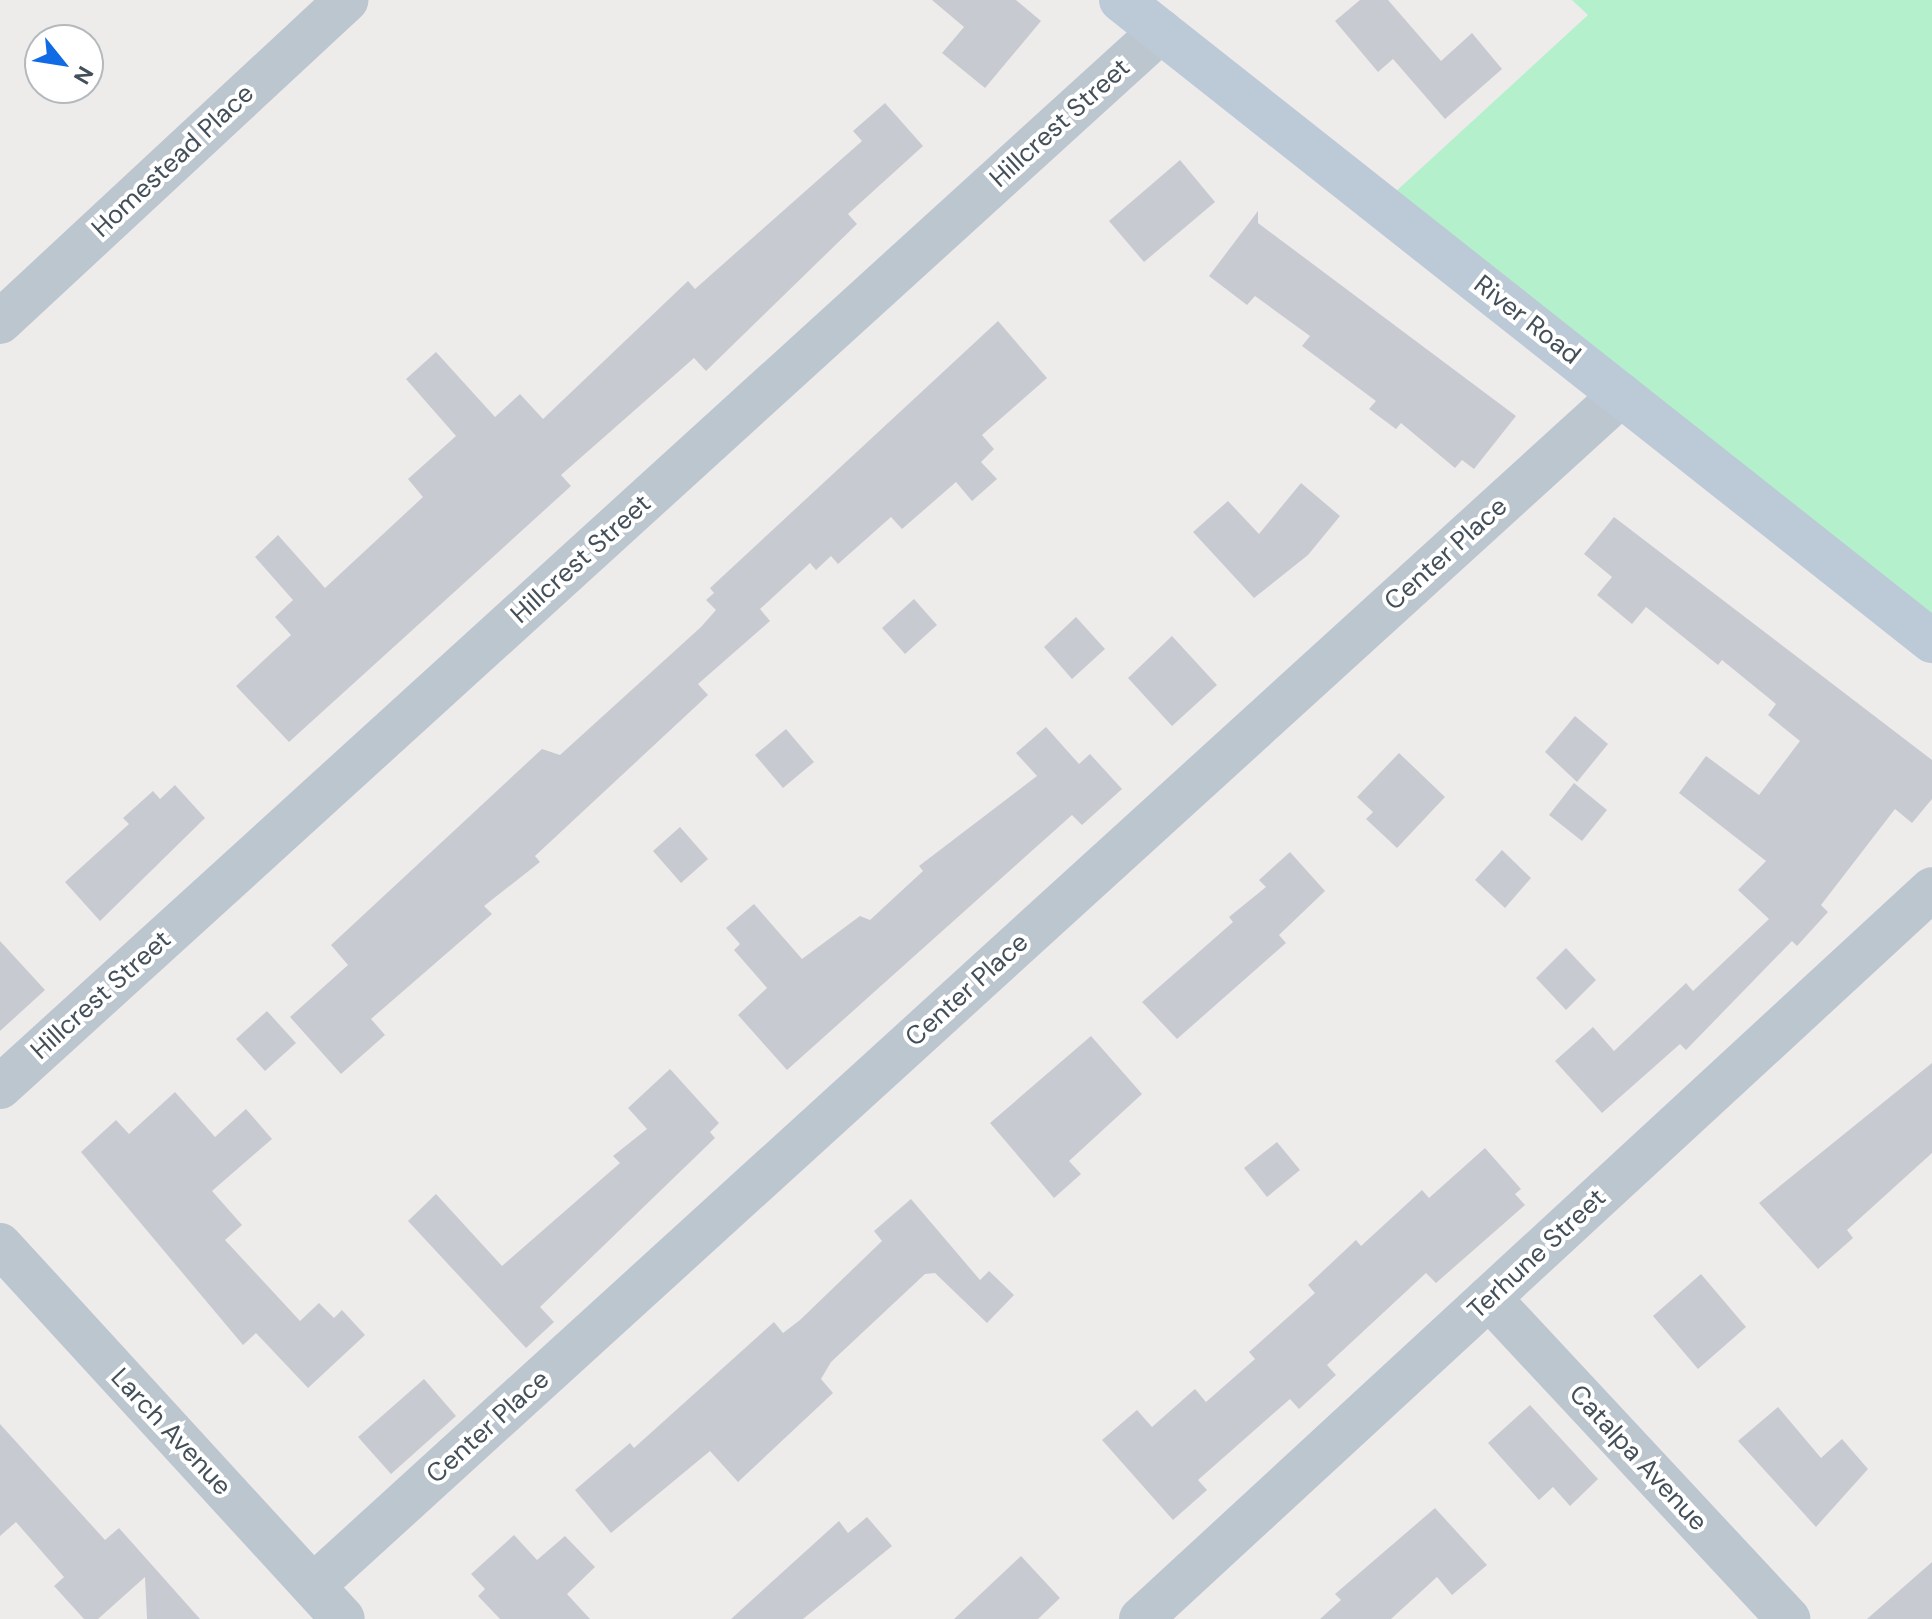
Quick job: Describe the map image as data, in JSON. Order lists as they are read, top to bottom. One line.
{"streets":{"main road":["River Road"],"street":["Hillcrest Street","Homestead Place","Center Place","Terhune Street","Larch Avenue","Catalpa Avenue"]},"crossings":[["Hillcrest Street","River Road"],["River Road","Center Place"],["Center Place","Larch Avenue"],["Terhune Street","Catalpa Avenue"]],"north":"bottom right"}
